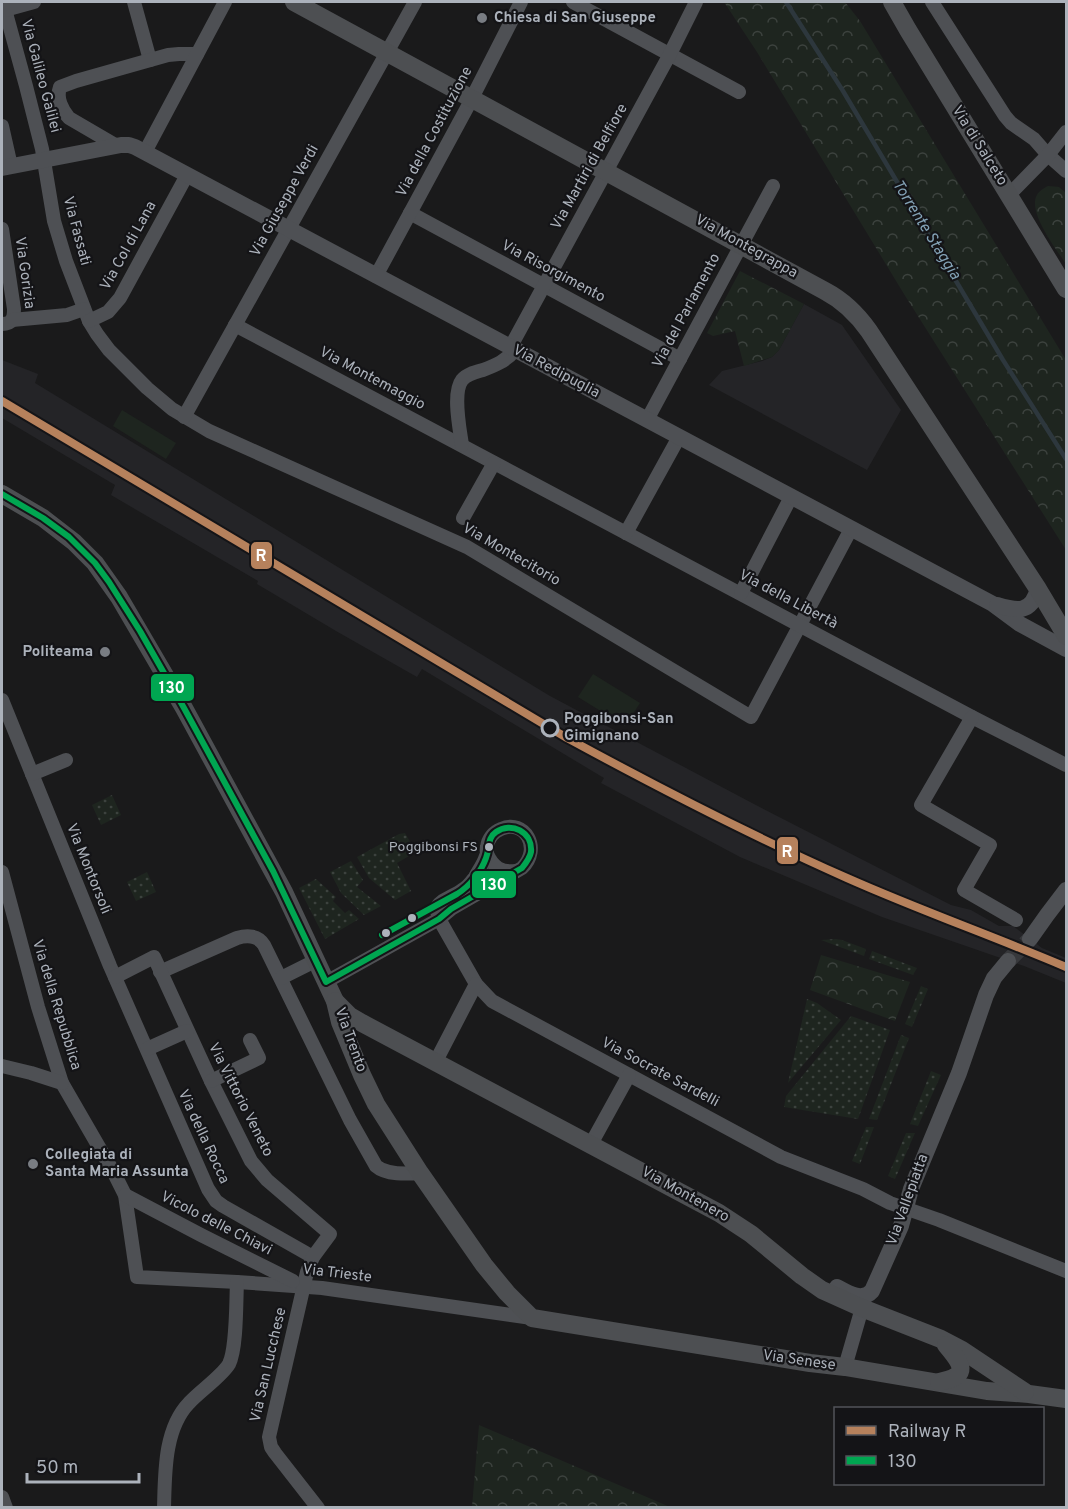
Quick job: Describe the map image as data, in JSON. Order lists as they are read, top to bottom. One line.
{"streets":{"main road":["Via di Salceto","Via Montegrappa","Via Trento","Via Montenero","Via Senese"],"street":["Via Galileo Galilei","Via della Costituzione","Via Martiri di Belfiore","Via Giuseppe Verdi","Via Fassati","Via Col di Lana","Via Risorgimento","Via Gorizia","Via del Parlamento","Via Redipuglia","Via Montemaggio","Via Montecitorio","Via della Libertà","Via Montorsoli","Via della Repubblica","Via Socrate Sardelli","Via Vittorio Veneto","Via della Rocca","Via Vallepiatta","Vicolo delle Chiavi","Via Trieste","Via San Lucchese"]},"crossings":[["Via Galileo Galilei","Via Fassati"],["Via della Costituzione","Via Montegrappa"],["Via della Costituzione","Via Risorgimento"],["Via della Costituzione","Via Redipuglia"],["Via Martiri di Belfiore","Via Montegrappa"],["Via Martiri di Belfiore","Via Risorgimento"],["Via Martiri di Belfiore","Via Redipuglia"],["Via Giuseppe Verdi","Via Montegrappa"],["Via Giuseppe Verdi","Via Redipuglia"],["Via Giuseppe Verdi","Via Montemaggio"],["Via Giuseppe Verdi","Via Montecitorio"],["Via Fassati","Via Col di Lana"],["Via Fassati","Via Gorizia"],["Via Fassati","Via Montecitorio"],["Via Col di Lana","Via Gorizia"],["Via Col di Lana","Via Redipuglia"],["Via Col di Lana","Via Montecitorio"],["Via Montegrappa","Via del Parlamento"],["Via Montegrappa","Via Redipuglia"],["Via Risorgimento","Via del Parlamento"],["Via Gorizia","Via Montecitorio"],["Via del Parlamento","Via Redipuglia"],["Via Redipuglia","Via Montecitorio"],["Via Montemaggio","Via della Libertà"],["Via Montecitorio","Via della Libertà"],["Via Montorsoli","Via Vittorio Veneto"],["Via Montorsoli","Via della Rocca"],["Via della Repubblica","Vicolo delle Chiavi"],["Via della Repubblica","Via Trieste"],["Via Trento","Via Montenero"],["Via Trento","Via Trieste"],["Via Trento","Via Senese"],["Via Socrate Sardelli","Via Vallepiatta"],["Via Vittorio Veneto","Via San Lucchese"],["Via della Rocca","Via San Lucchese"],["Via Montenero","Via Vallepiatta"],["Via Montenero","Via Senese"],["Vicolo delle Chiavi","Via Trieste"],["Vicolo delle Chiavi","Via San Lucchese"],["Via Trieste","Via Senese"],["Via Trieste","Via San Lucchese"]],"water":["Torrente Staggia"],"places":["Chiesa di San Giuseppe","Politeama","Poggibonsi-San Gimignano","Poggibonsi FS","Collegiata di Santa Maria Assunta"],"lines":["rail line R","transit line 130"],"legend":["Railway R","130"],"scale_bar":"50 m"}
